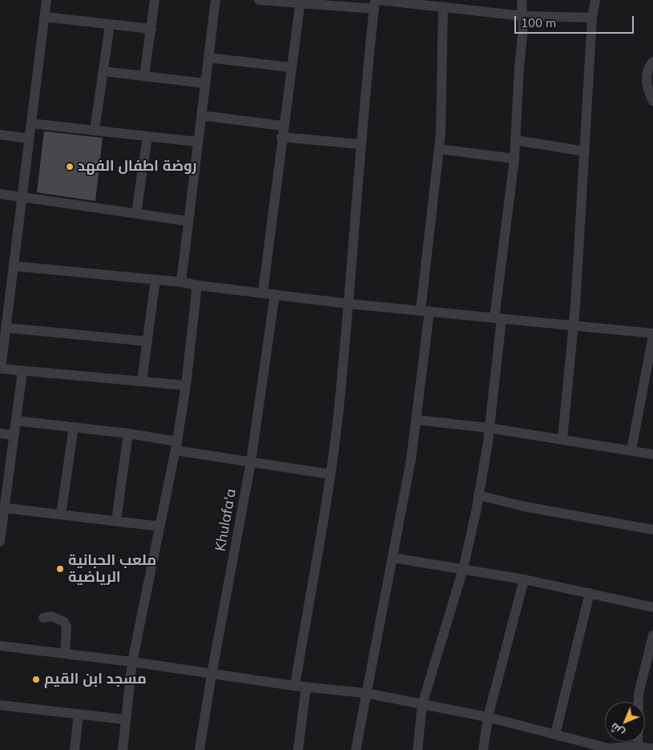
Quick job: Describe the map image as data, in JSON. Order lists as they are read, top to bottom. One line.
{"streets":{"street":["Khulafa'a"]},"places":["روضة اطفال الفهد","ملعب الحبانية الرياضية","مسجد ابن القيم"],"scale_bar":"100 m","north":"bottom left"}
